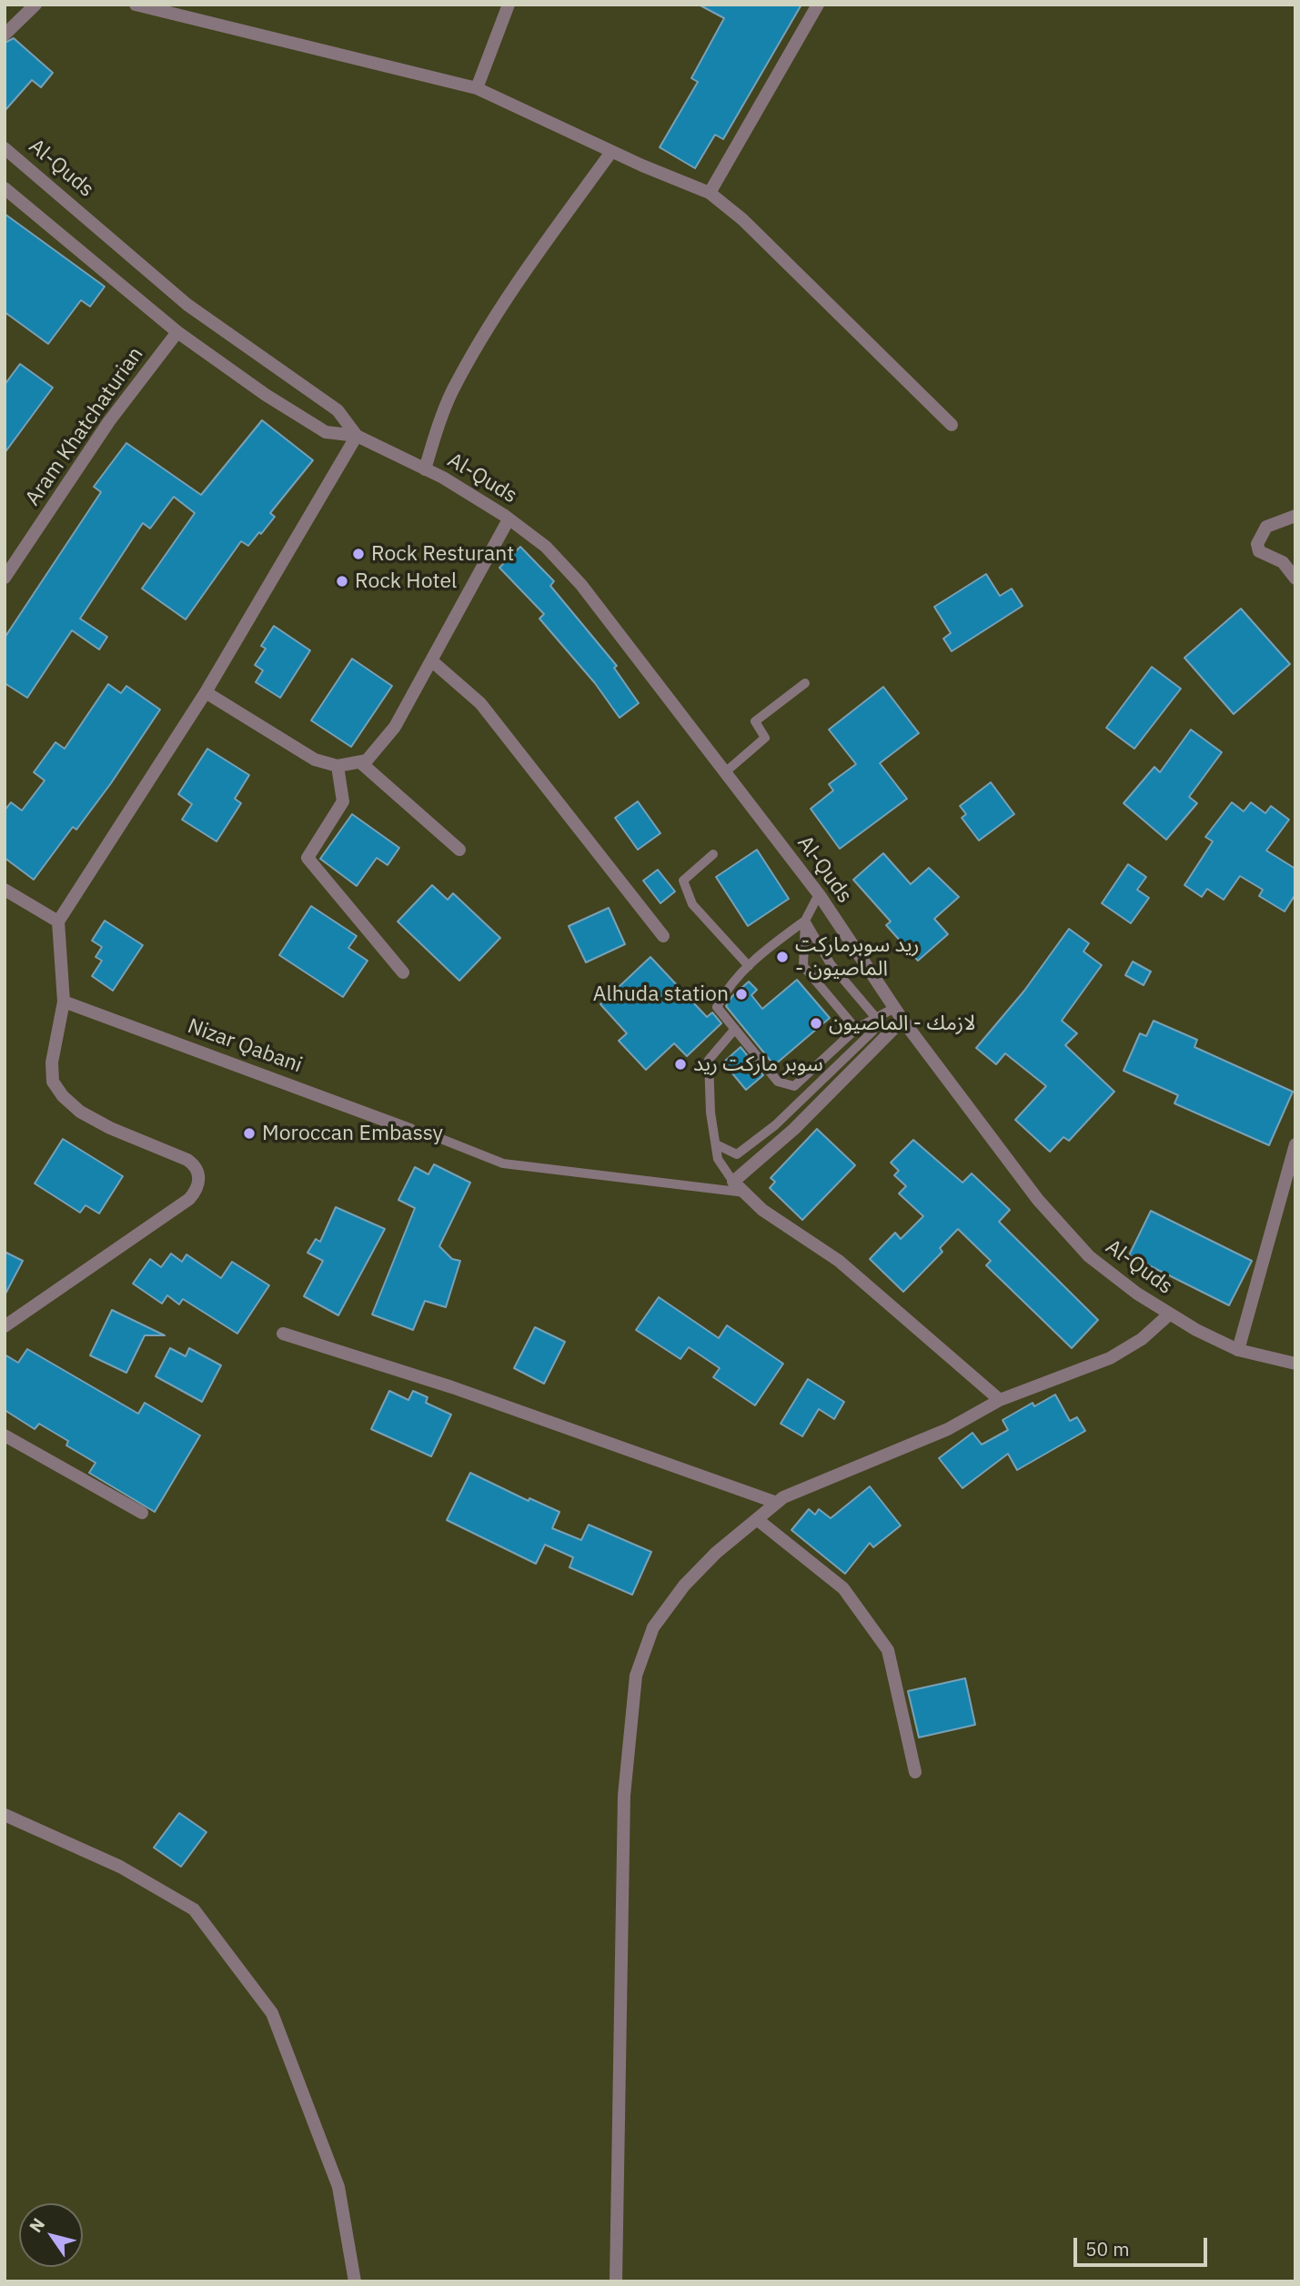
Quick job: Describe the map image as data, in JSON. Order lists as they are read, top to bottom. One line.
{"streets":{"street":["Al-Quds","Aram Khatchaturian","Nizar Qabani"]},"crossings":[["Al-Quds","Aram Khatchaturian"]],"places":["Rock Resturant","Rock Hotel","ريد سوبرماركت - الماصيون","Alhuda station","لازمك - الماصيون","سوبر ماركت ريد","Moroccan Embassy"],"scale_bar":"50 m","north":"top left"}
